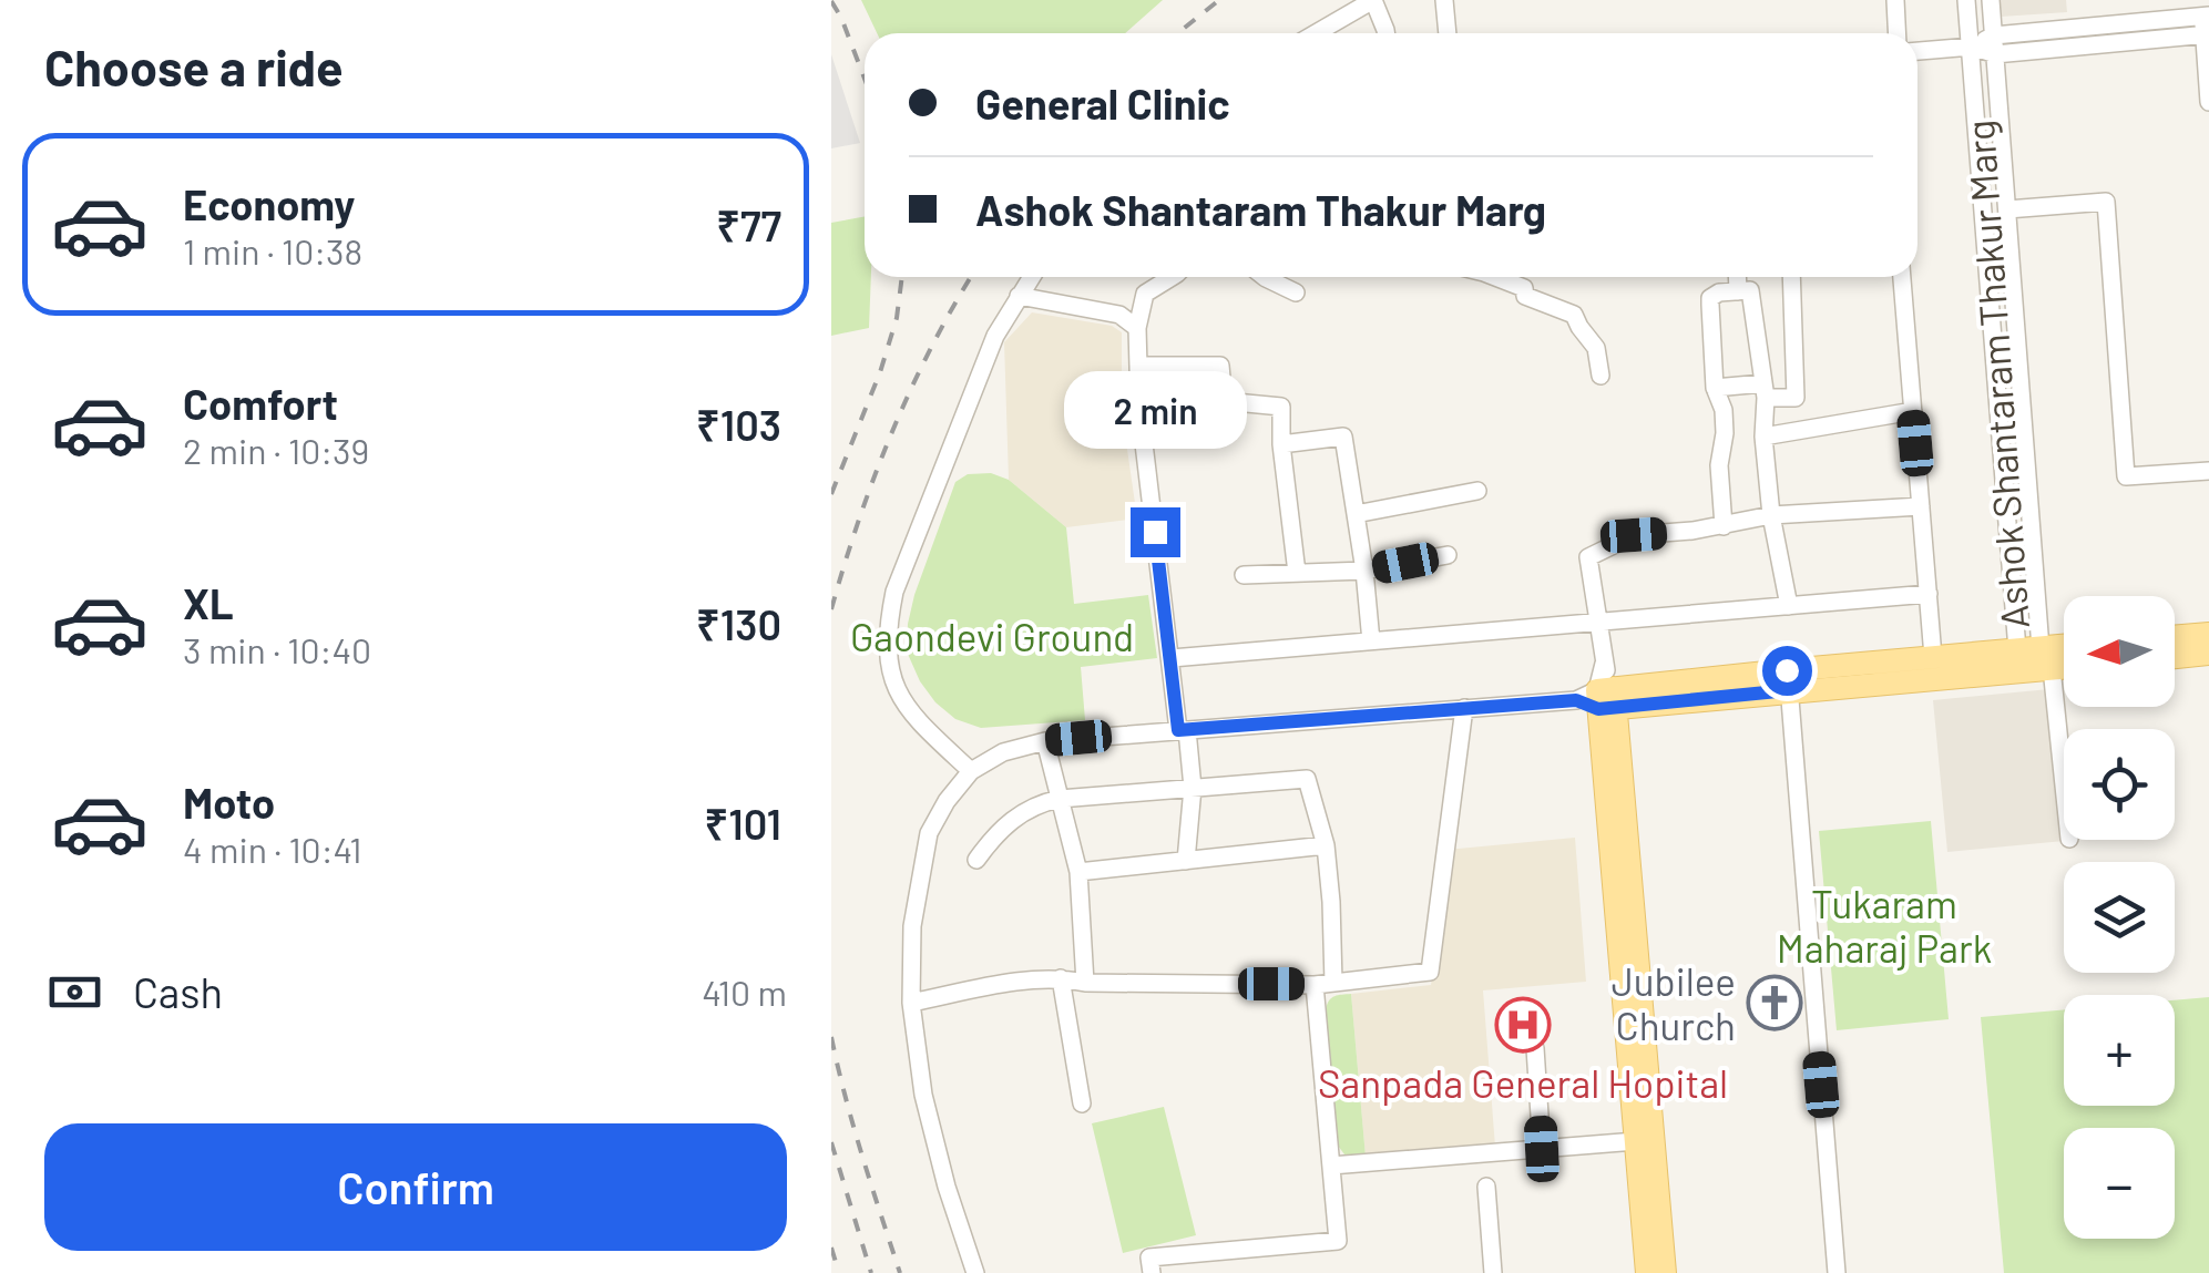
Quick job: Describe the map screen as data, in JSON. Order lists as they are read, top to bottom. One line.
{"streets":{"street":["Ashok Shantaram Thakur Marg"]},"parks":["Gaondevi Ground","Tukaram Maharaj Park"],"places":{"church":["Jubilee Church"],"hospital":["Sanpada General Hopital"]},"north":"left","page":{"heading":"Choose a ride","banner":["General Clinic","Ashok Shantaram Thakur Marg"],"list":[{"name":"Economy","note":"1 min · 10:38","value":"₹77"},{"name":"Comfort","note":"2 min · 10:39","value":"₹103"},{"name":"XL","note":"3 min · 10:40","value":"₹130"},{"name":"Moto","note":"4 min · 10:41","value":"₹101"}],"bubble":"2 min","map_buttons":["+","−"],"pay":["Cash","410 m"],"buttons":"Confirm"}}
